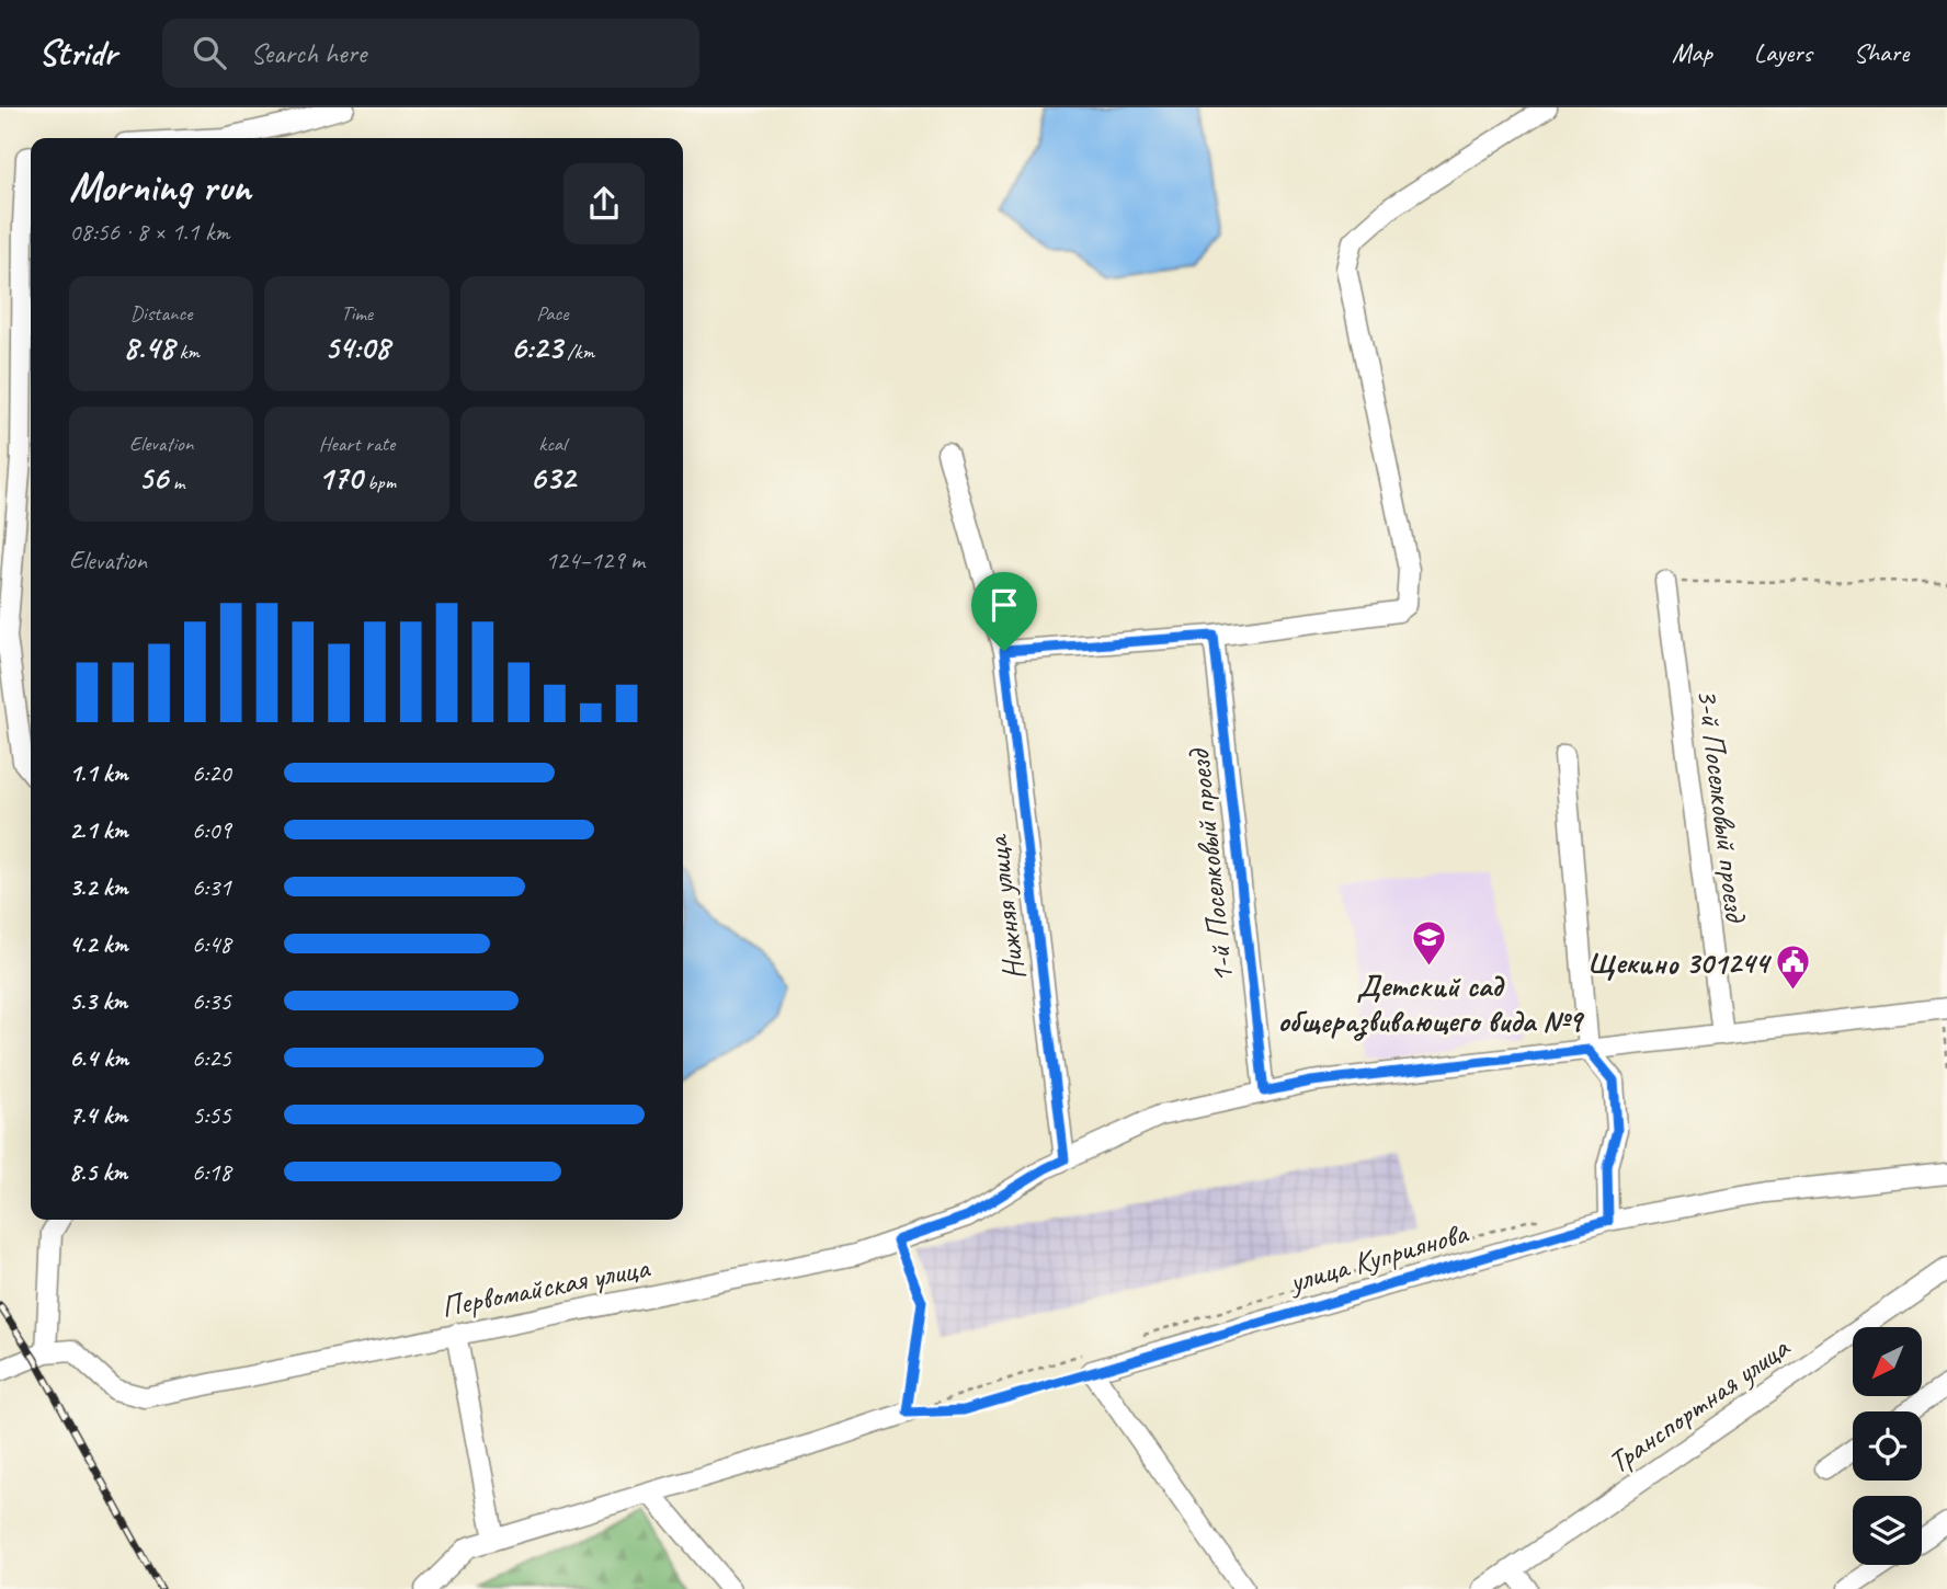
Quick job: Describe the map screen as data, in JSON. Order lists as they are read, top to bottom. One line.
{"streets":{"street":["3-й Поселковый проезд","1-й Поселковый проезд","Нижняя улица","улица Куприянова","Первомайская улица","Транспортная улица"]},"crossings":[["3-й Поселковый проезд","Первомайская улица"],["1-й Поселковый проезд","Первомайская улица"],["Нижняя улица","Первомайская улица"]],"places":{"school or university":["Детский сад общеразвивающего вида №9"],"public building":["Щекино 301244"]},"north":"bottom left","page":{"header":"Stridr","search":"Search here","nav":["Map","Layers","Share"],"heading":["Morning run","08:56 · 8 × 1.1 km"],"stats":[["Distance","8.48 km"],["Time","54:08"],["Pace","6:23 /km"],["Elevation","56 m"],["Heart rate","170 bpm"],["kcal","632"]],"chart":["Elevation","124–129 m"],"list":[{"name":"1.1 km","note":"6:20"},{"name":"2.1 km","note":"6:09"},{"name":"3.2 km","note":"6:31"},{"name":"4.2 km","note":"6:48"},{"name":"5.3 km","note":"6:35"},{"name":"6.4 km","note":"6:25"},{"name":"7.4 km","note":"5:55"},{"name":"8.5 km","note":"6:18"}]}}
